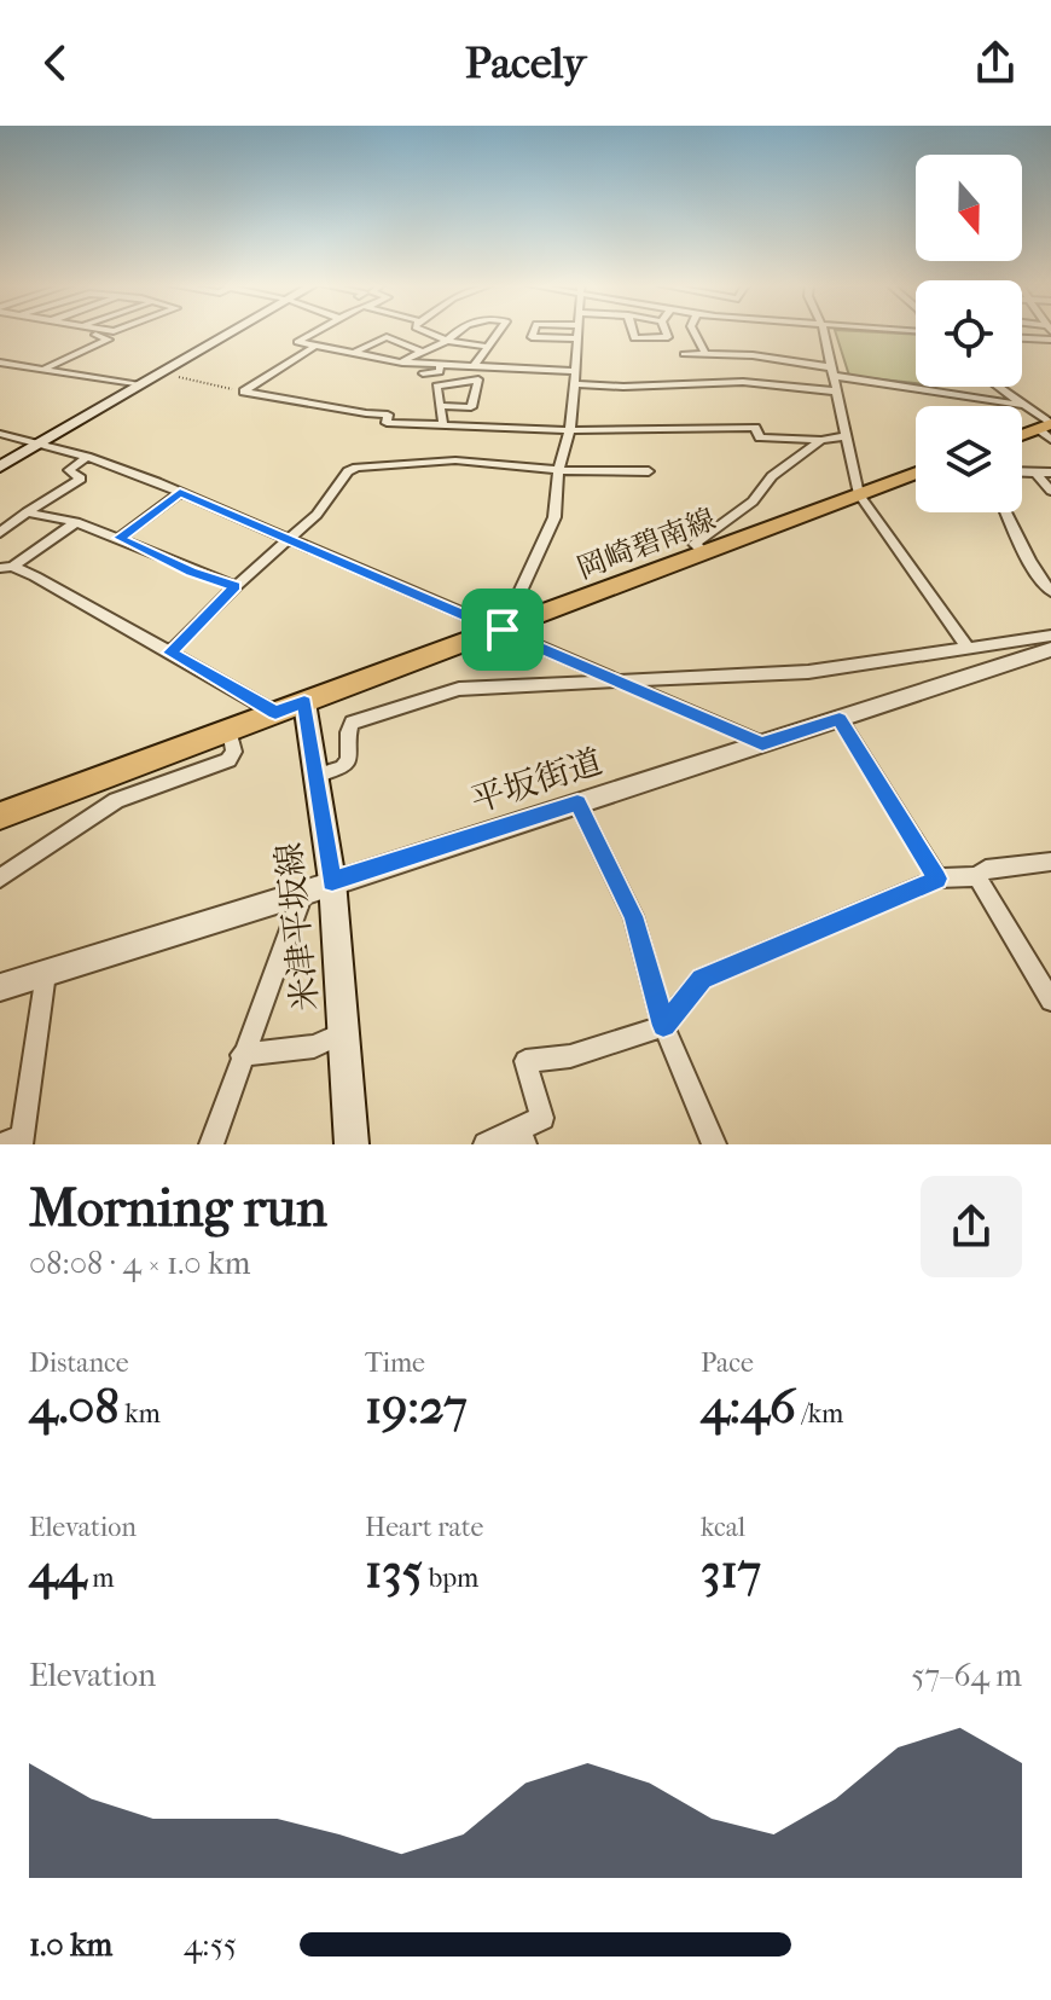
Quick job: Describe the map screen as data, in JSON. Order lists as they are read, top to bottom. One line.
{"streets":{"main road":["岡崎碧南線","米津平坂線"],"street":["平坂街道"]},"crossings":[["岡崎碧南線","米津平坂線"],["平坂街道","米津平坂線"]],"north":"bottom","page":{"header":"Pacely","heading":["Morning run","08:08 · 4 × 1.0 km"],"stats":[["Distance","4.08 km"],["Time","19:27"],["Pace","4:46 /km"],["Elevation","44 m"],["Heart rate","135 bpm"],["kcal","317"]],"chart":["Elevation","57–64 m"],"list":[{"name":"1.0 km","note":"4:55"}]}}
